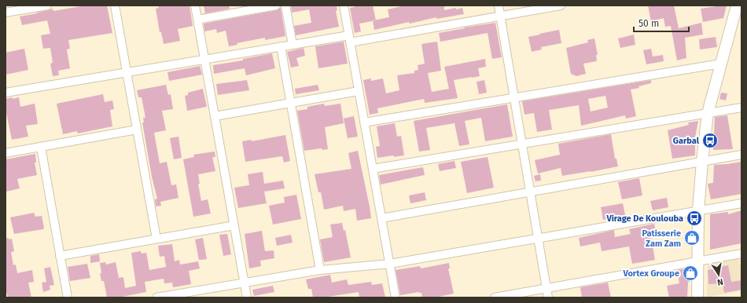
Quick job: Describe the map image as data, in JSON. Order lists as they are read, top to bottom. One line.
{"places":{"bus stop":["Garbal","Virage De Koulouba"],"shop":["Patisserie Zam Zam","Vortex Groupe"]},"scale_bar":"50 m","north":"bottom"}
